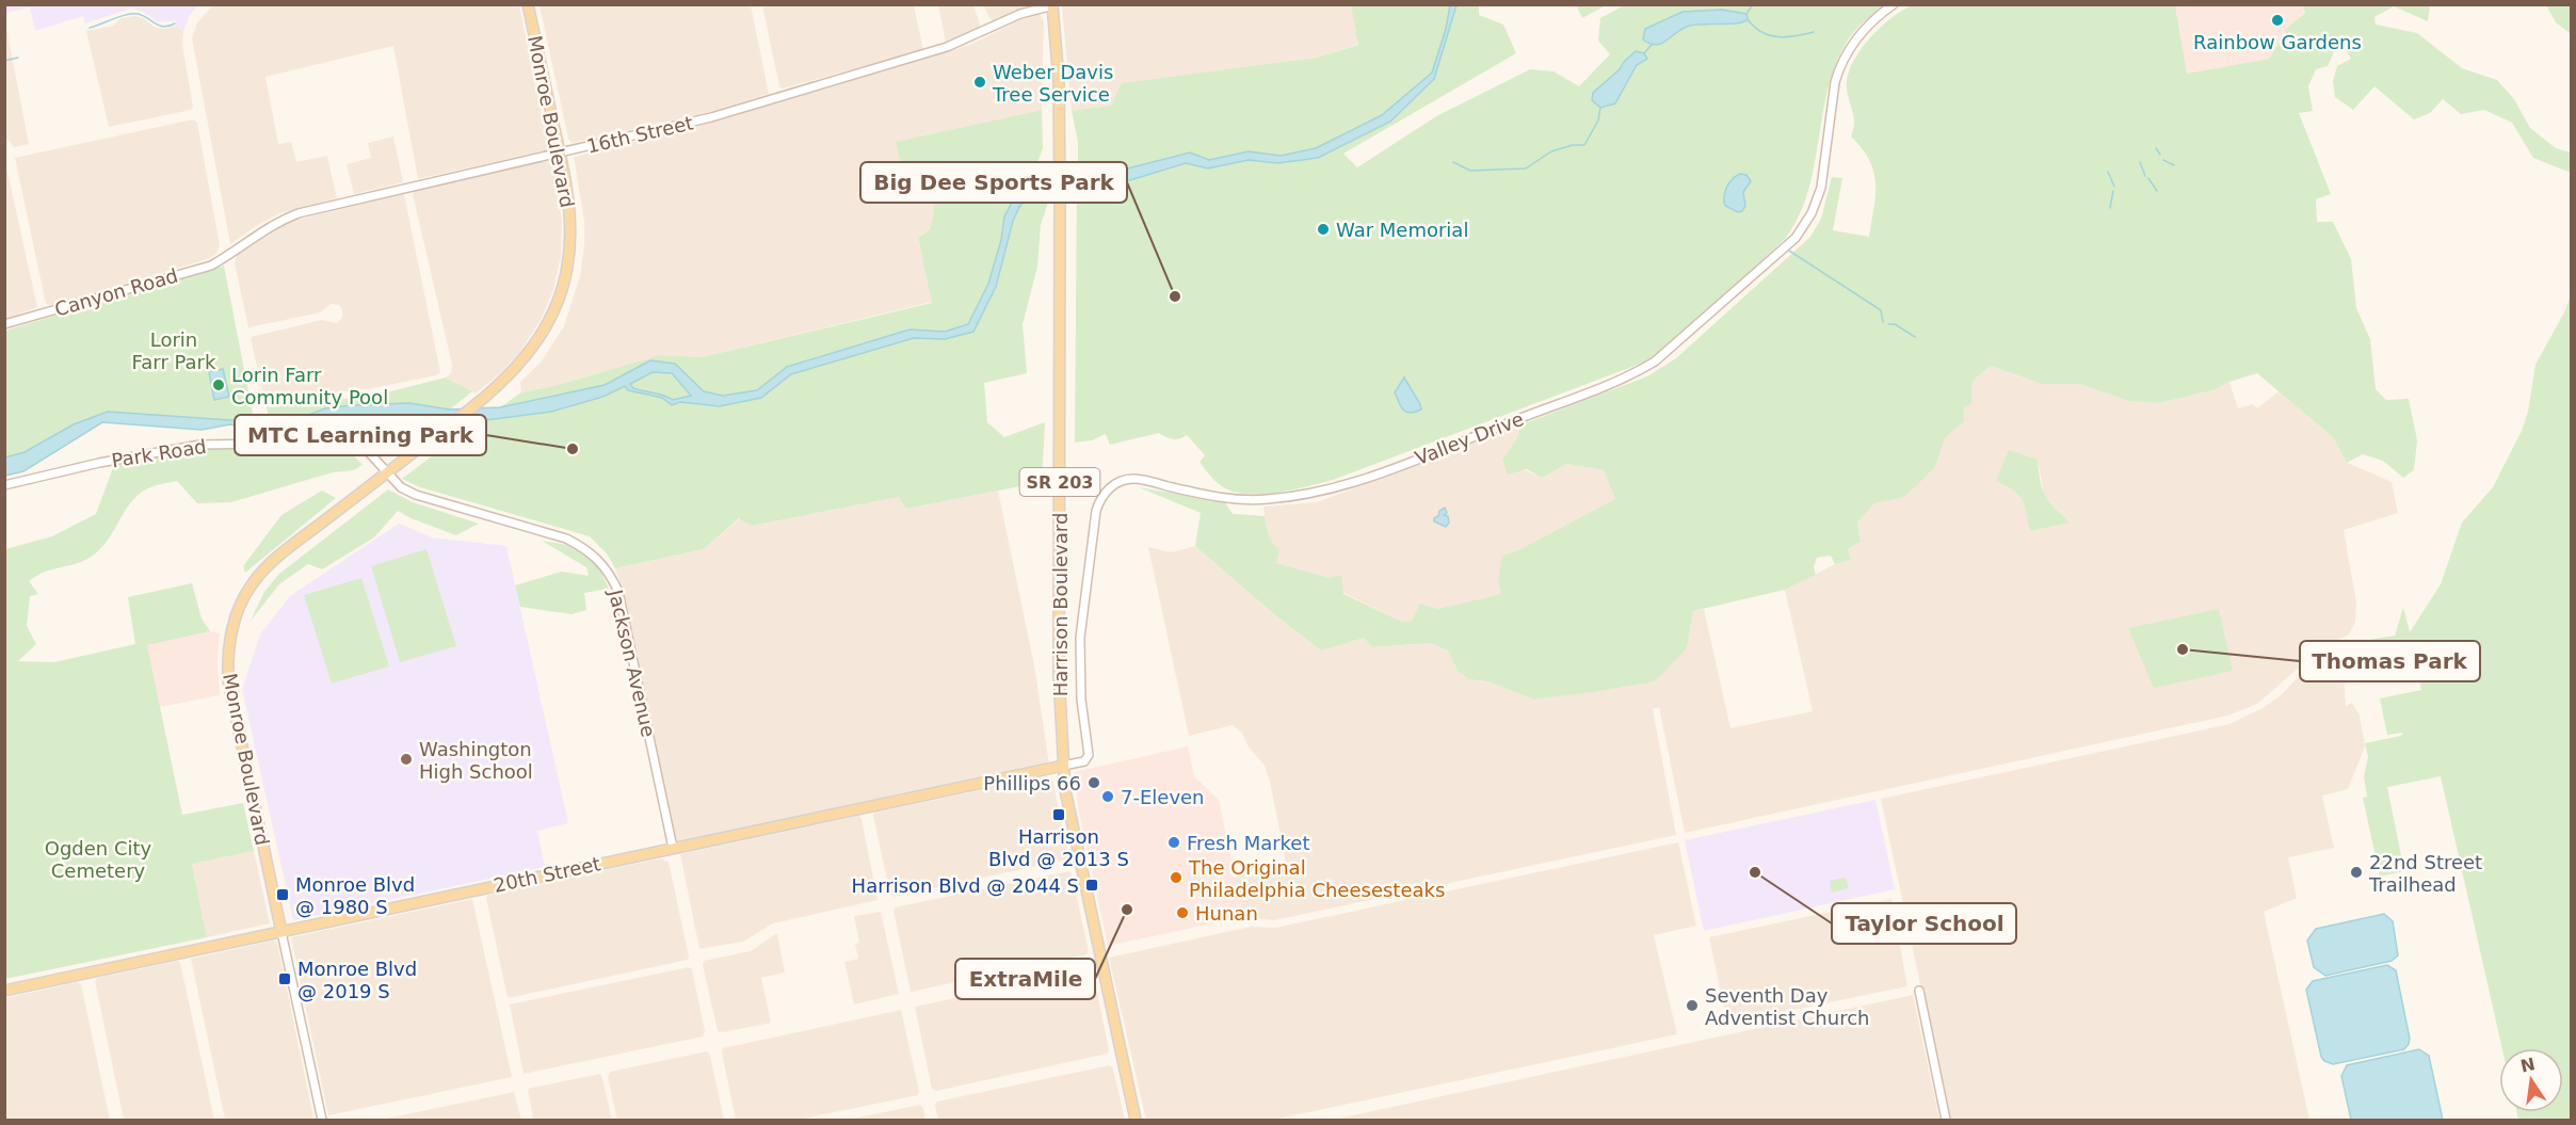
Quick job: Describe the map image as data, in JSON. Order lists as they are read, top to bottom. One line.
{"streets":{"main road":["Monroe Boulevard","SR 203","Harrison Boulevard","20th Street"],"street":["16th Street","Canyon Road","Valley Drive","Park Road","Jackson Avenue"]},"crossings":[["Monroe Boulevard","16th Street"],["Monroe Boulevard","Park Road"],["Monroe Boulevard","Jackson Avenue"],["Monroe Boulevard","20th Street"],["16th Street","Canyon Road"],["16th Street","Harrison Boulevard"],["Valley Drive","20th Street"],["Park Road","Jackson Avenue"],["Harrison Boulevard","20th Street"],["Jackson Avenue","20th Street"]],"parks":["Lorin Farr Park","Ogden City Cemetery"],"places":{"other":["Rainbow Gardens","Weber Davis Tree Service","War Memorial","Big Dee Sports Park","Lorin Farr Community Pool","MTC Learning Park","Thomas Park","Washington High School","Phillips 66","7-Eleven","Fresh Market","Taylor School","22nd Street Trailhead","The Original Philadelphia Cheesesteaks","ExtraMile","Hunan","Seventh Day Adventist Church"],"transit":["Harrison Blvd @ 2013 S","Harrison Blvd @ 2044 S","Monroe Blvd @ 1980 S","Monroe Blvd @ 2019 S"]},"north":"top"}
